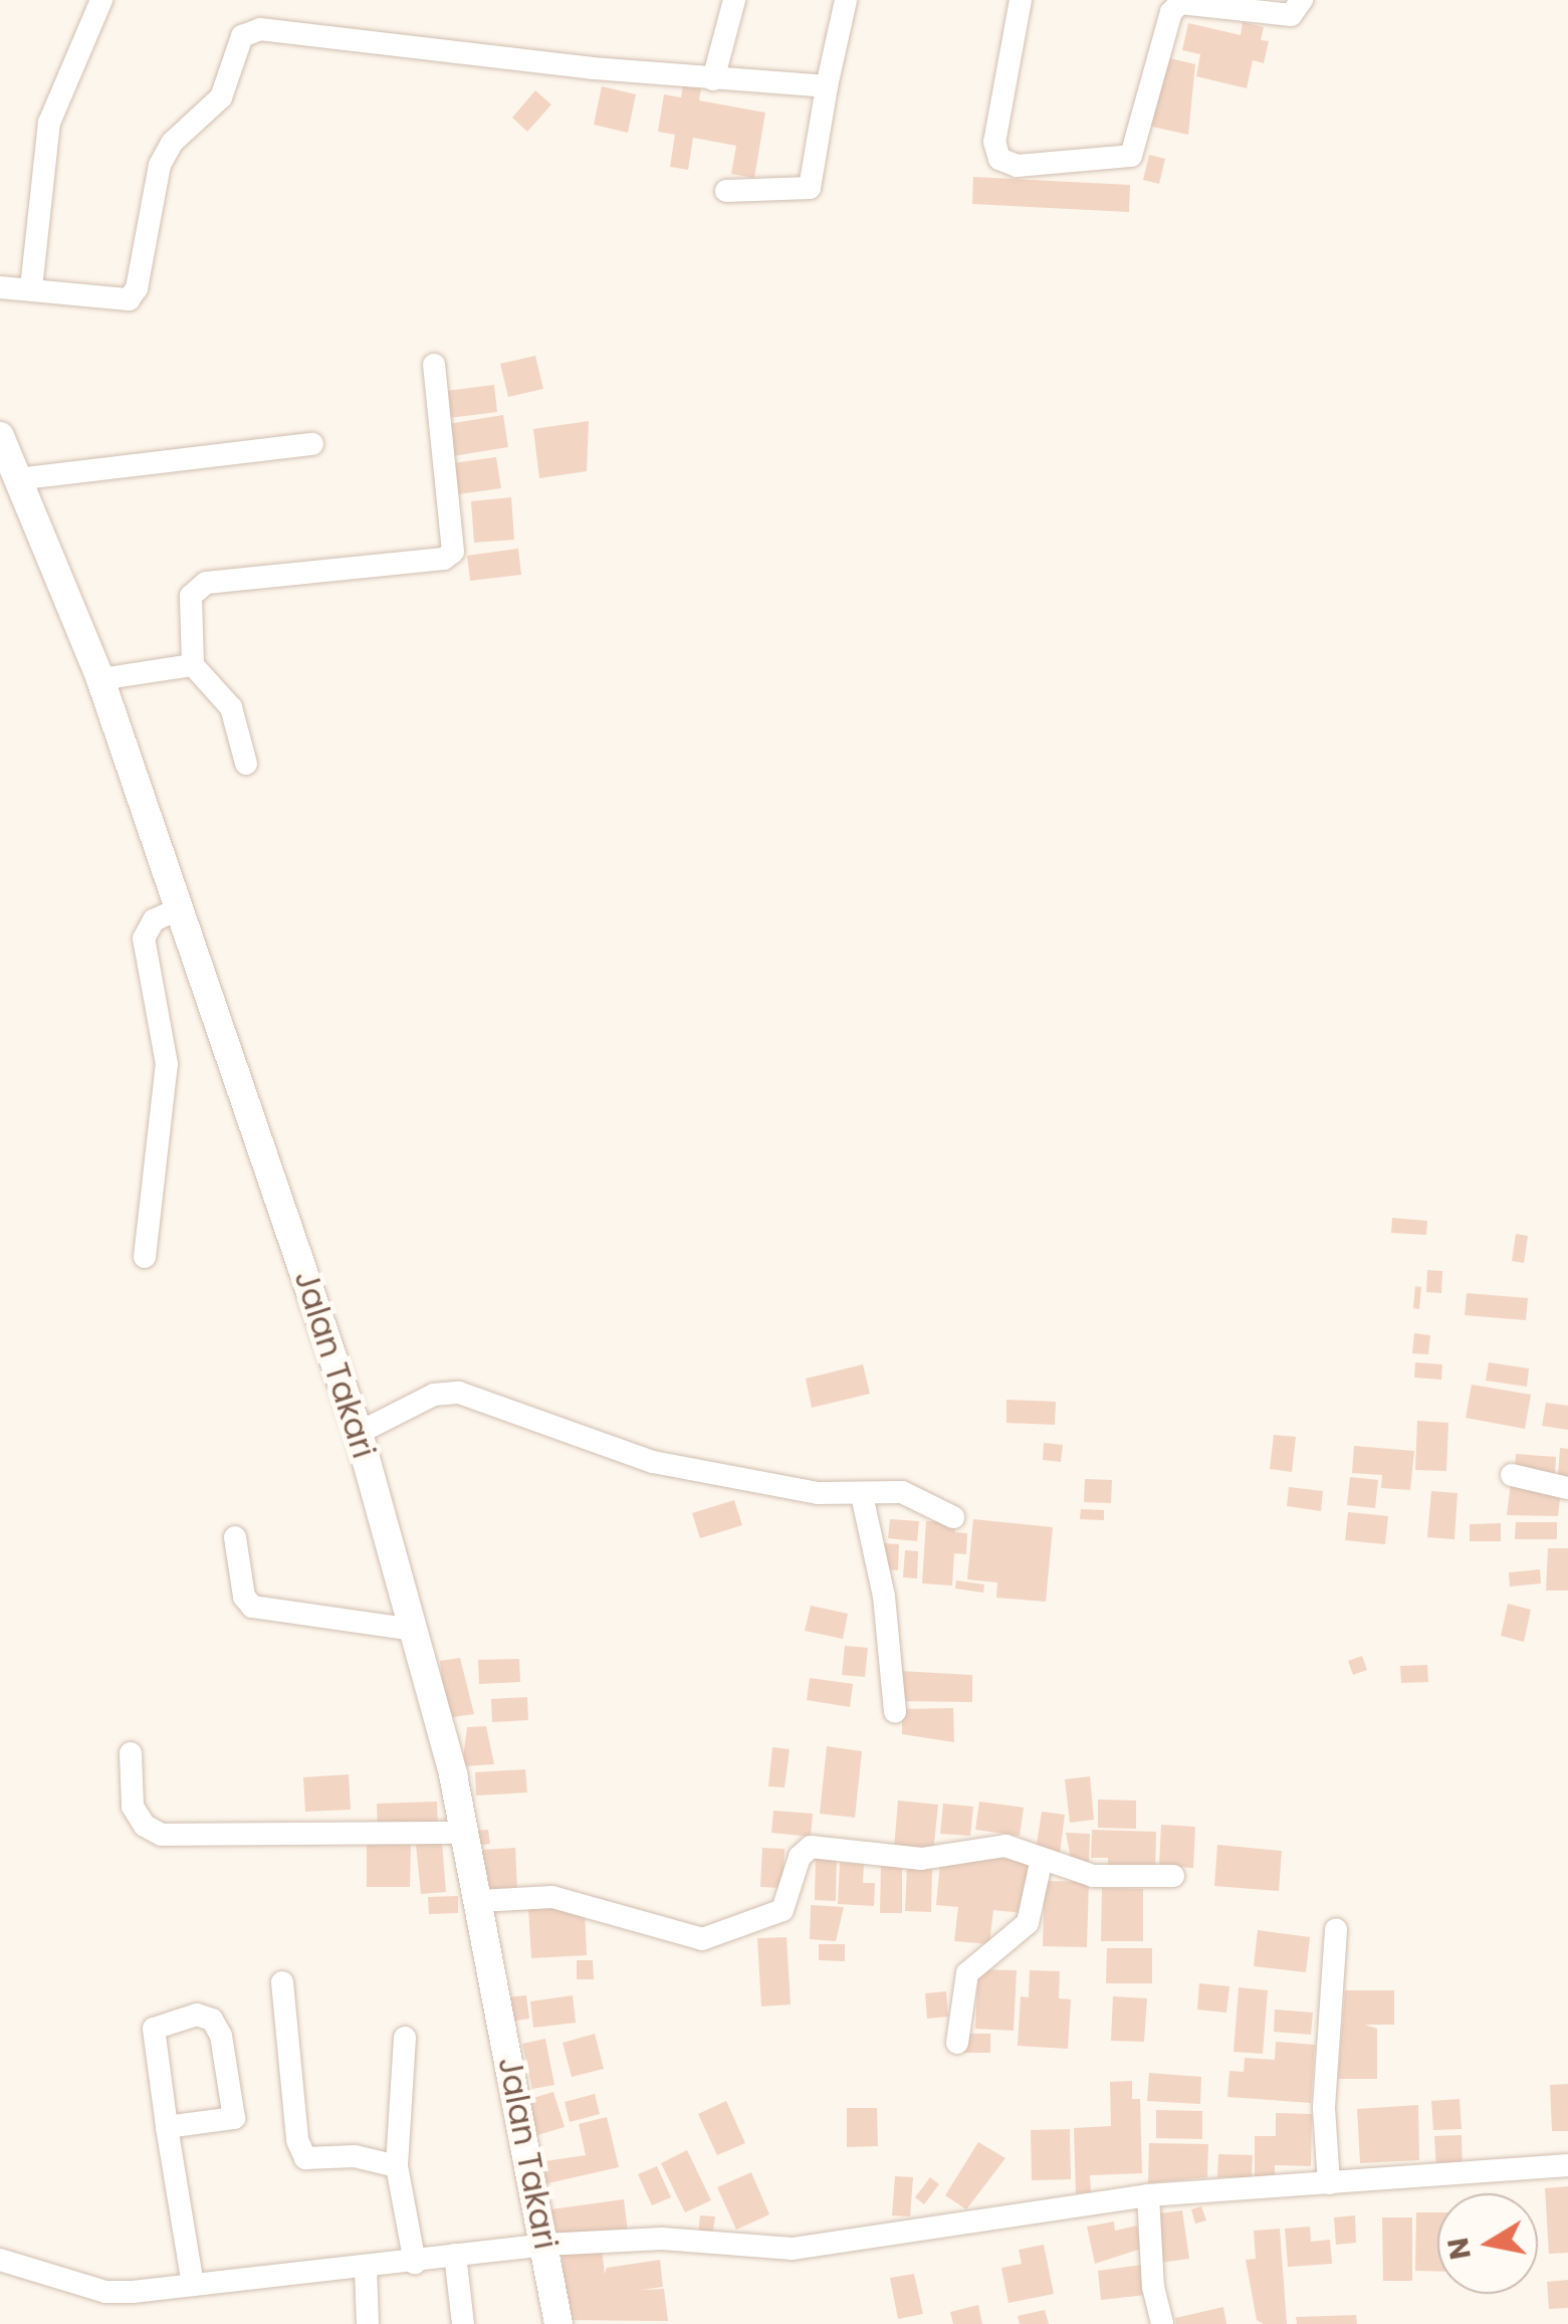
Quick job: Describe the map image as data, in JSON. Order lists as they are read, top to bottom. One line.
{"streets":{"street":["Jalan Takari"]},"north":"left"}
